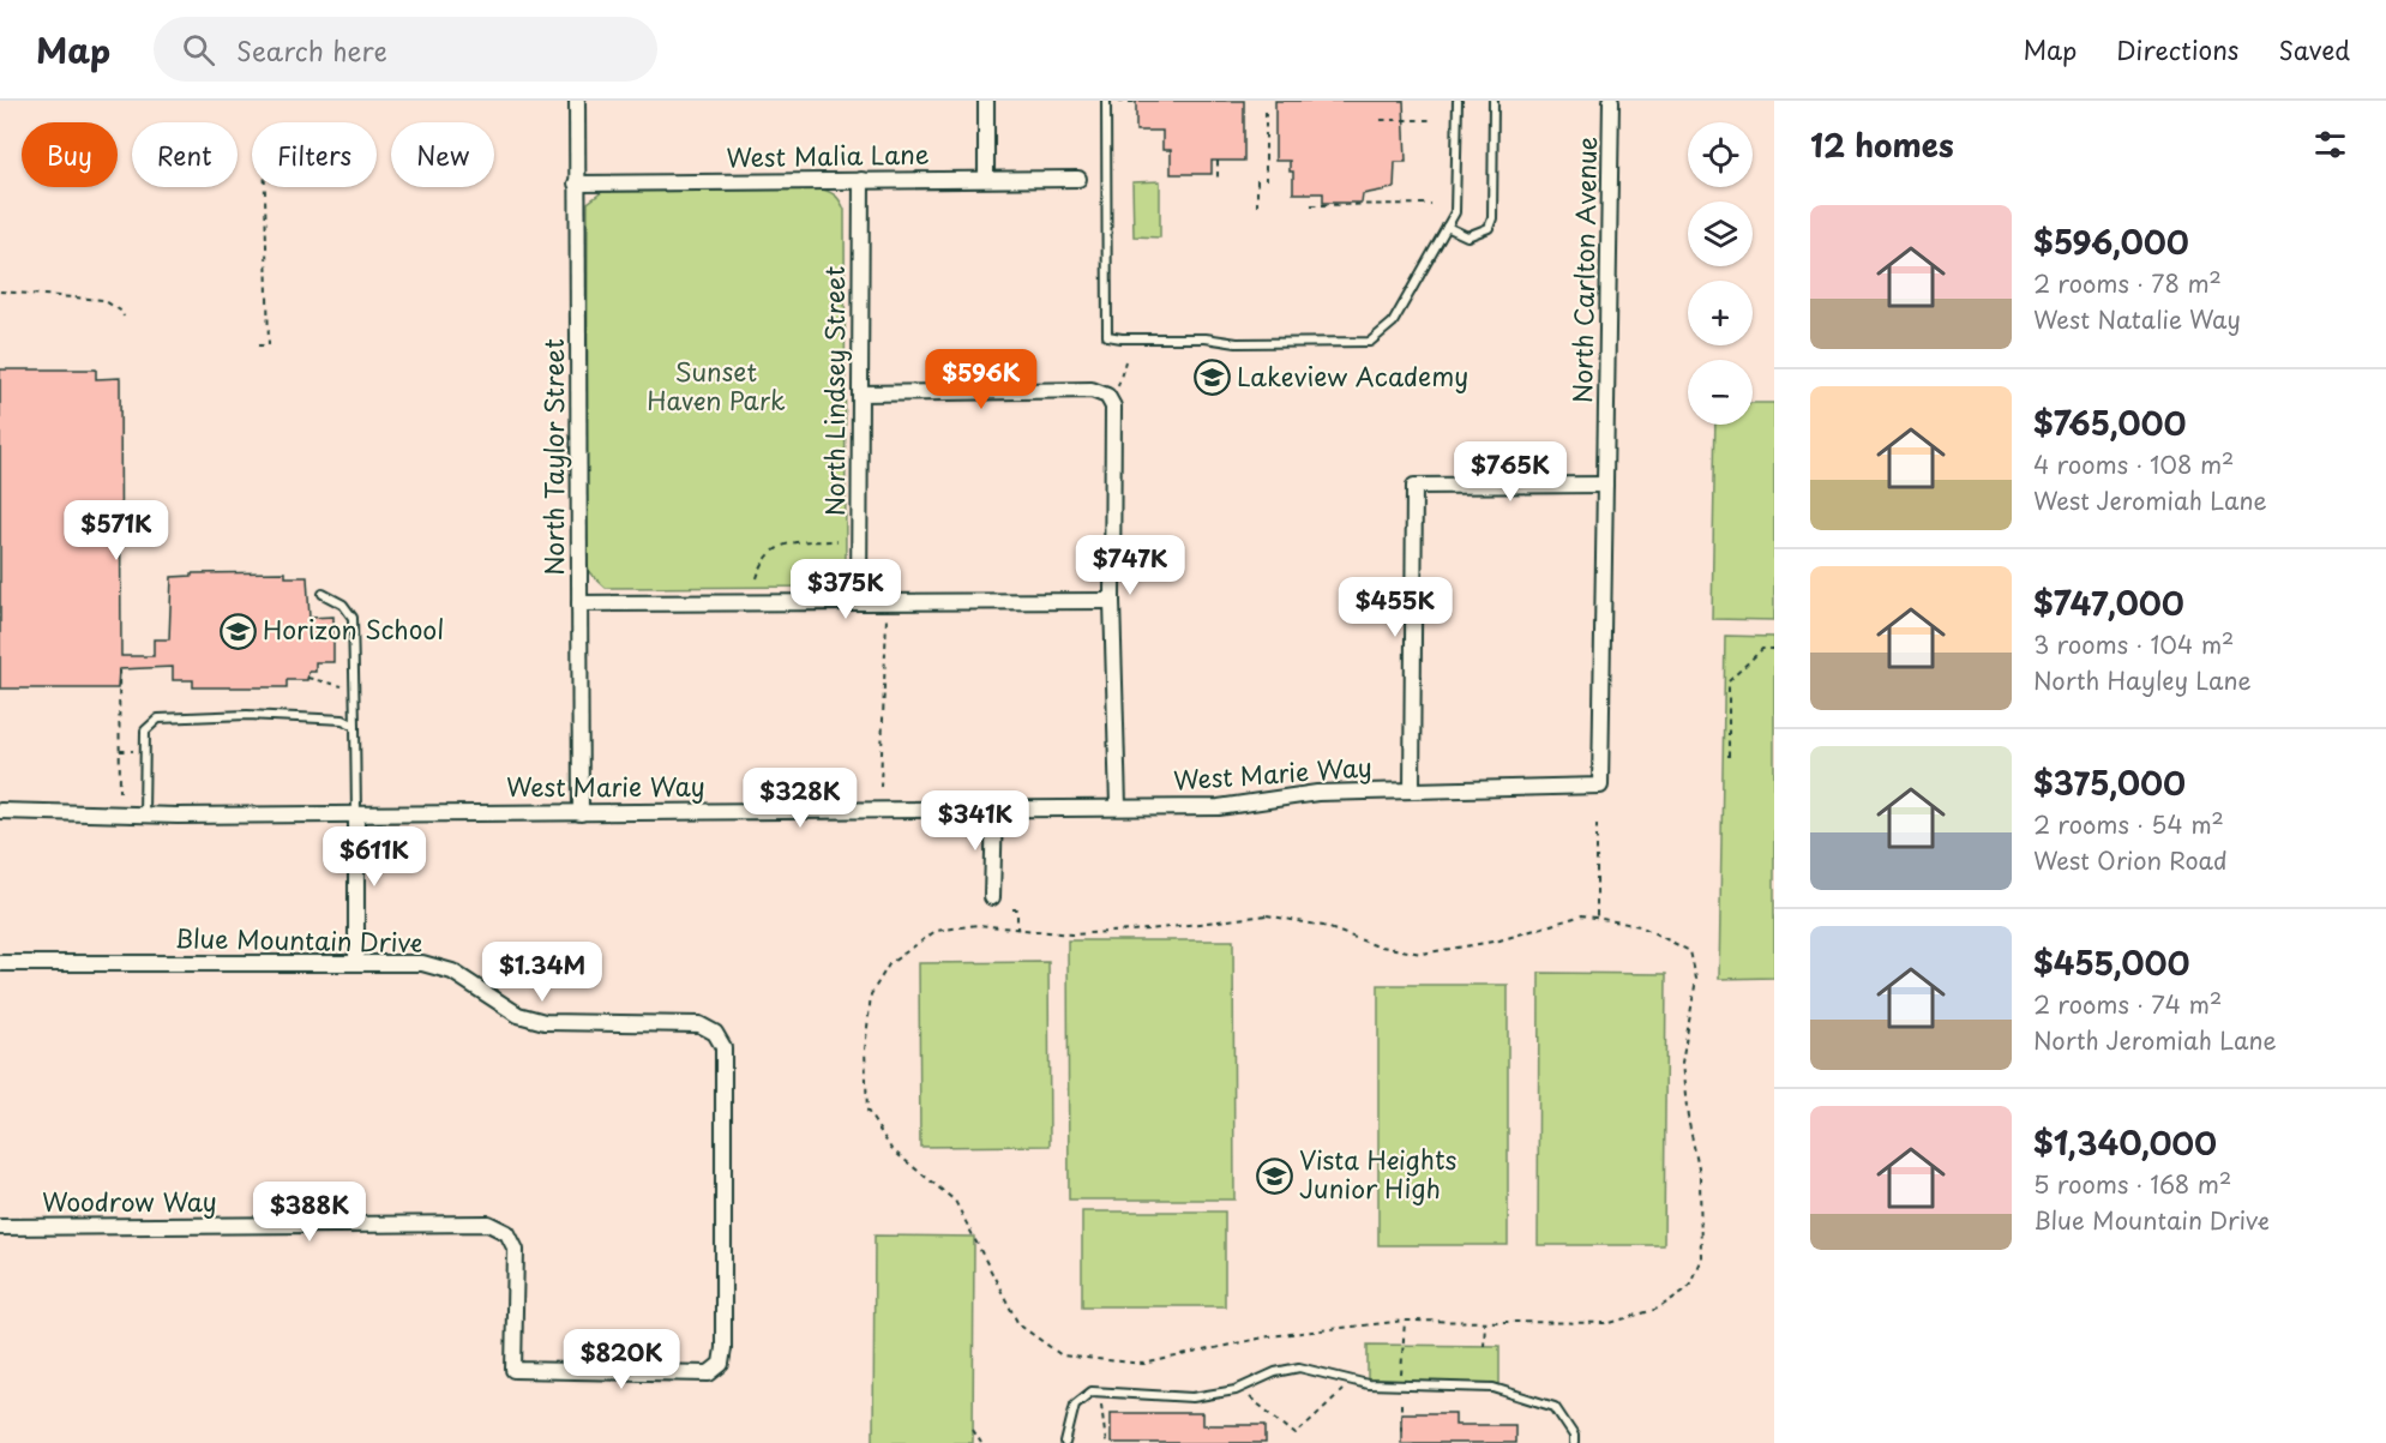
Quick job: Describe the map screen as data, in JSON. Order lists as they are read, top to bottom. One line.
{"streets":{"street":["West Malia Lane","North Carlton Avenue","North Lindsey Street","North Taylor Street","West Marie Way","Blue Mountain Drive","Woodrow Way"]},"crossings":[["West Malia Lane","North Lindsey Street"],["West Malia Lane","North Taylor Street"],["North Carlton Avenue","West Marie Way"],["North Taylor Street","West Marie Way"],["Blue Mountain Drive","Woodrow Way"]],"parks":["Sunset Haven Park"],"places":{"school or university":["Lakeview Academy","Horizon School","Vista Heights Junior High"]},"page":{"header":"Map","search":"Search here","nav":["Map","Directions","Saved"],"heading":"12 homes","map_buttons":["+","−"],"chip":["Buy","Rent","Filters","New"],"list":[{"name":"$596,000","note":"2 rooms · 78 m² · West Natalie Way"},{"name":"$765,000","note":"4 rooms · 108 m² · West Jeromiah Lane"},{"name":"$747,000","note":"3 rooms · 104 m² · North Hayley Lane"},{"name":"$375,000","note":"2 rooms · 54 m² · West Orion Road"},{"name":"$455,000","note":"2 rooms · 74 m² · North Jeromiah Lane"},{"name":"$1,340,000","note":"5 rooms · 168 m² · Blue Mountain Drive"}],"price":["$596K","$765K","$571K","$747K","$375K","$455K","$328K","$341K","$611K","$1.34M","$388K","$820K"]}}
